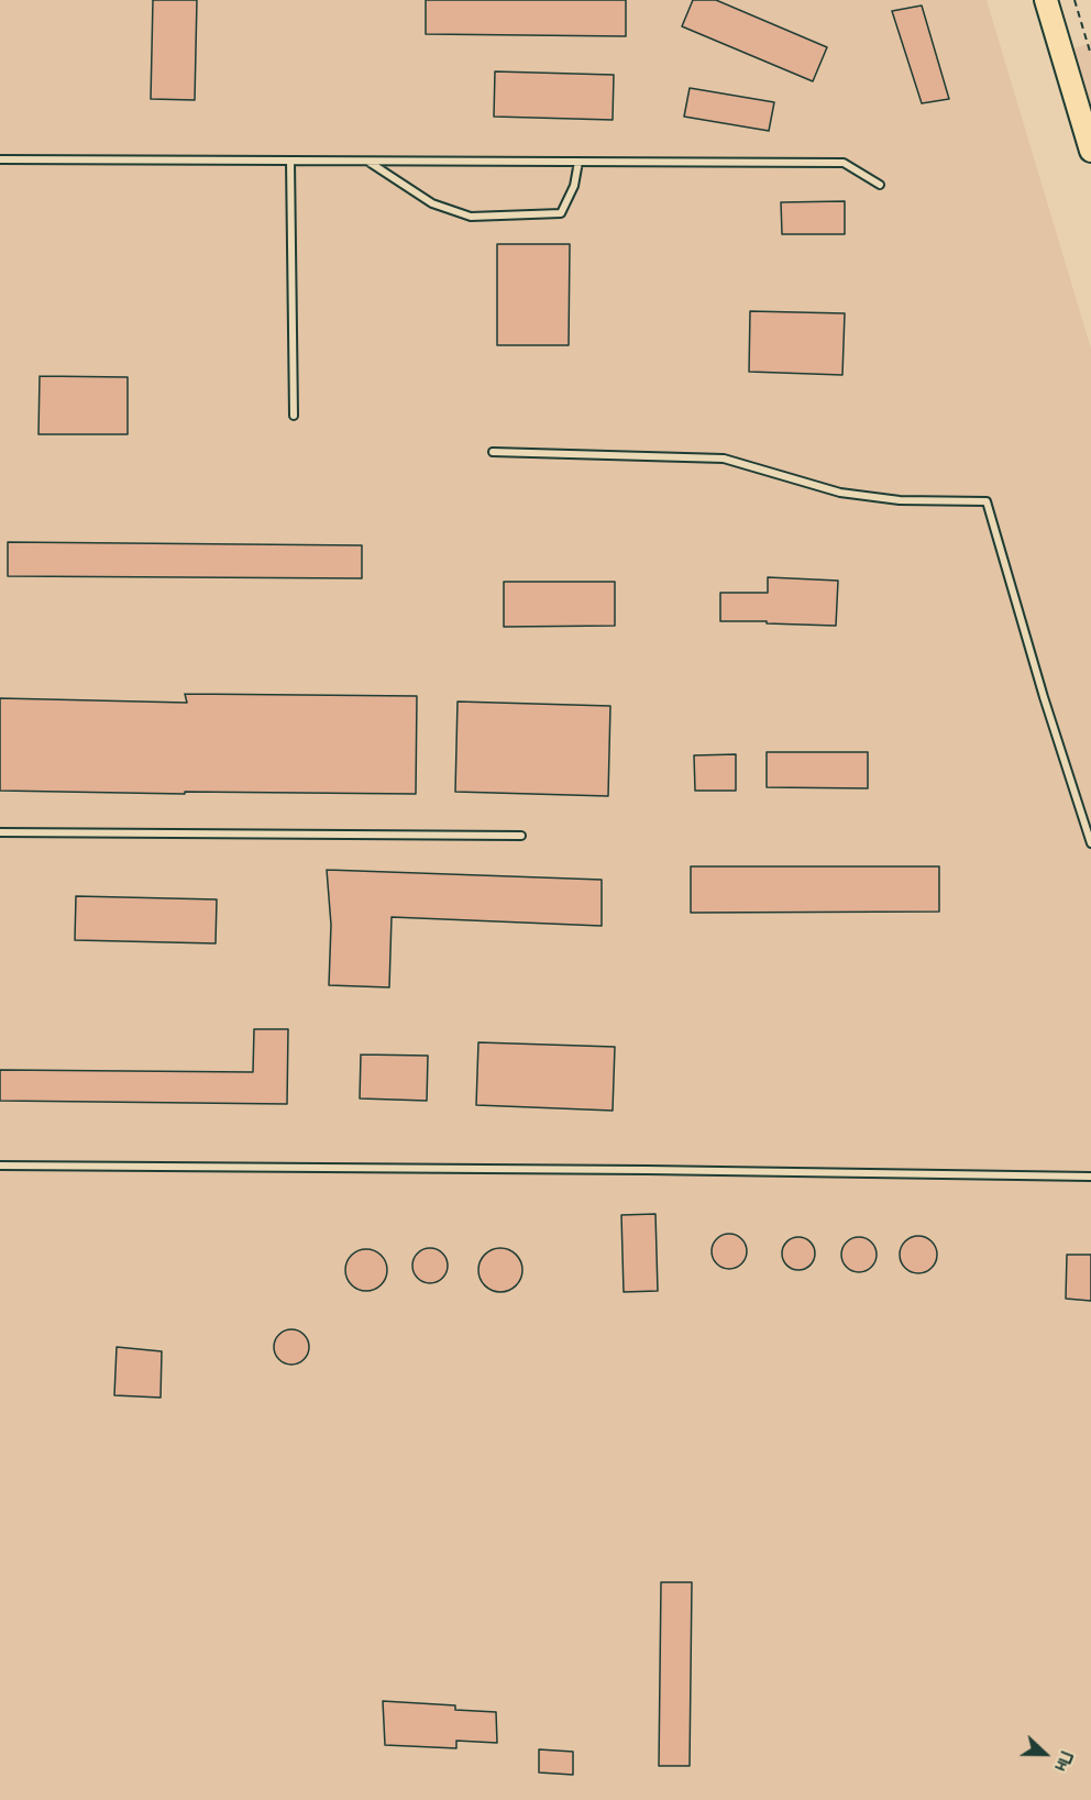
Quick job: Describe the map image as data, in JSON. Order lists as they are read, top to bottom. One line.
{"north":"right"}
